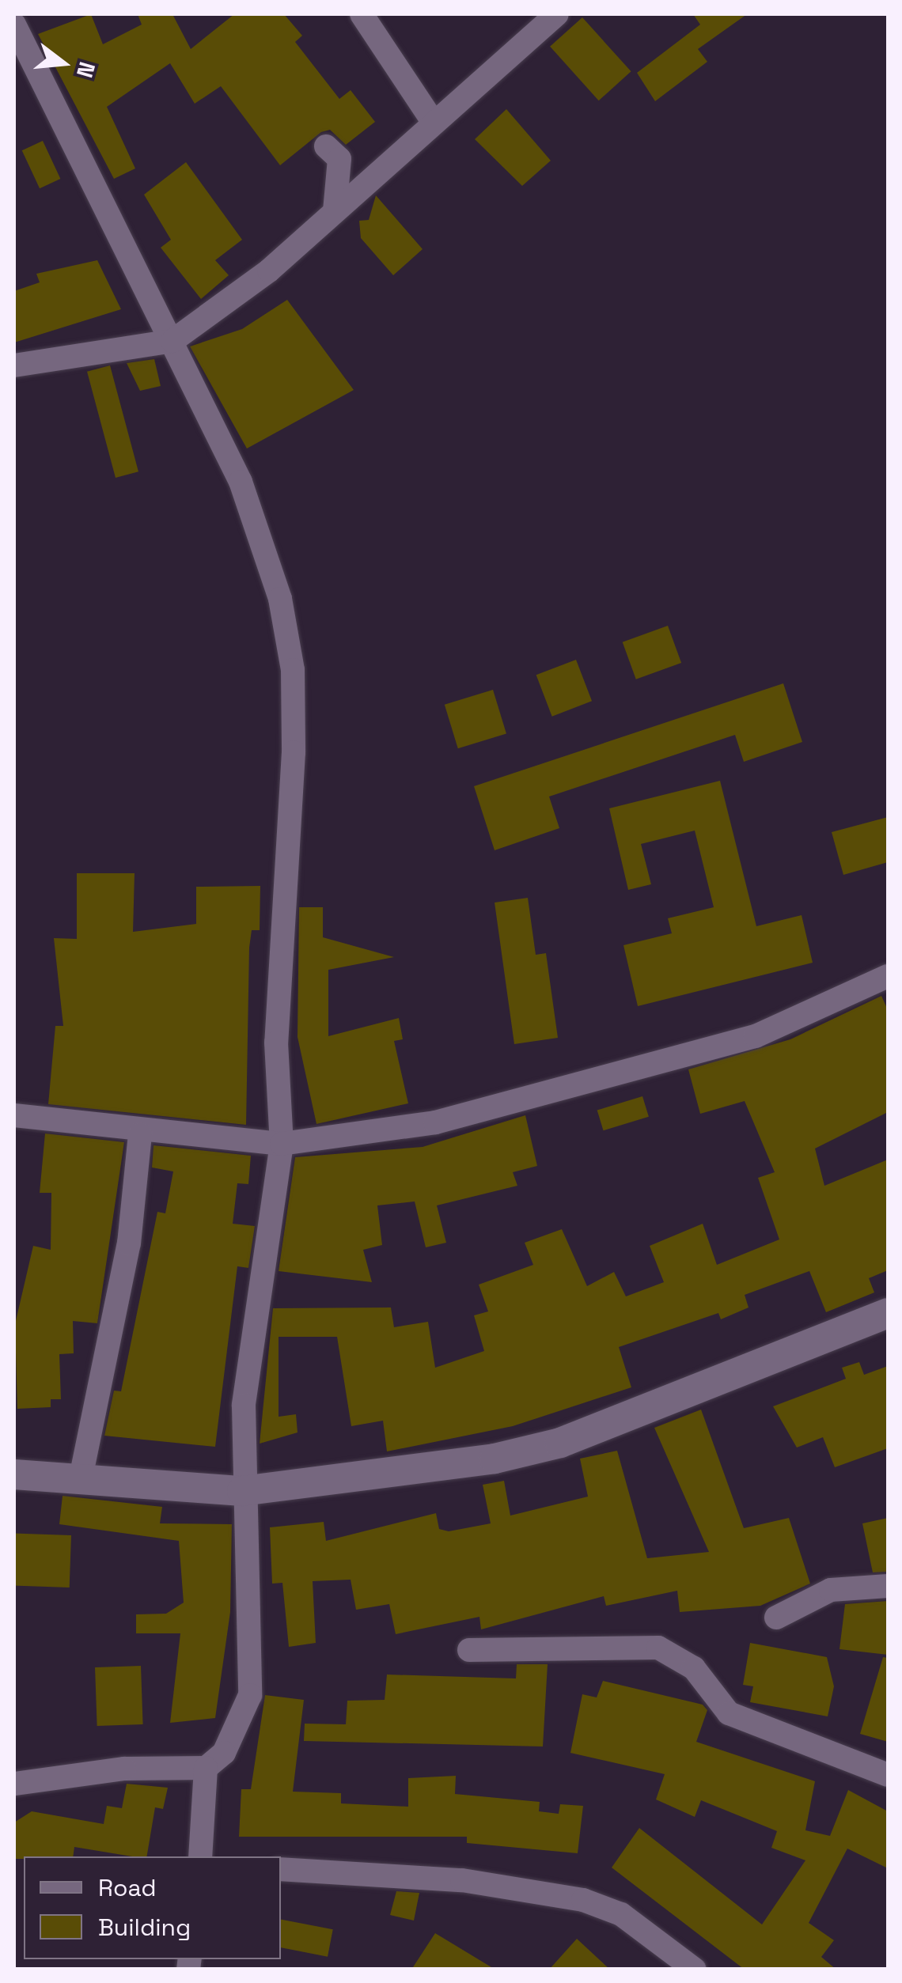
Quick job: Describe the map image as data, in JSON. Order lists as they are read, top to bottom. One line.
{"legend":["Road","Building"],"north":"right"}
